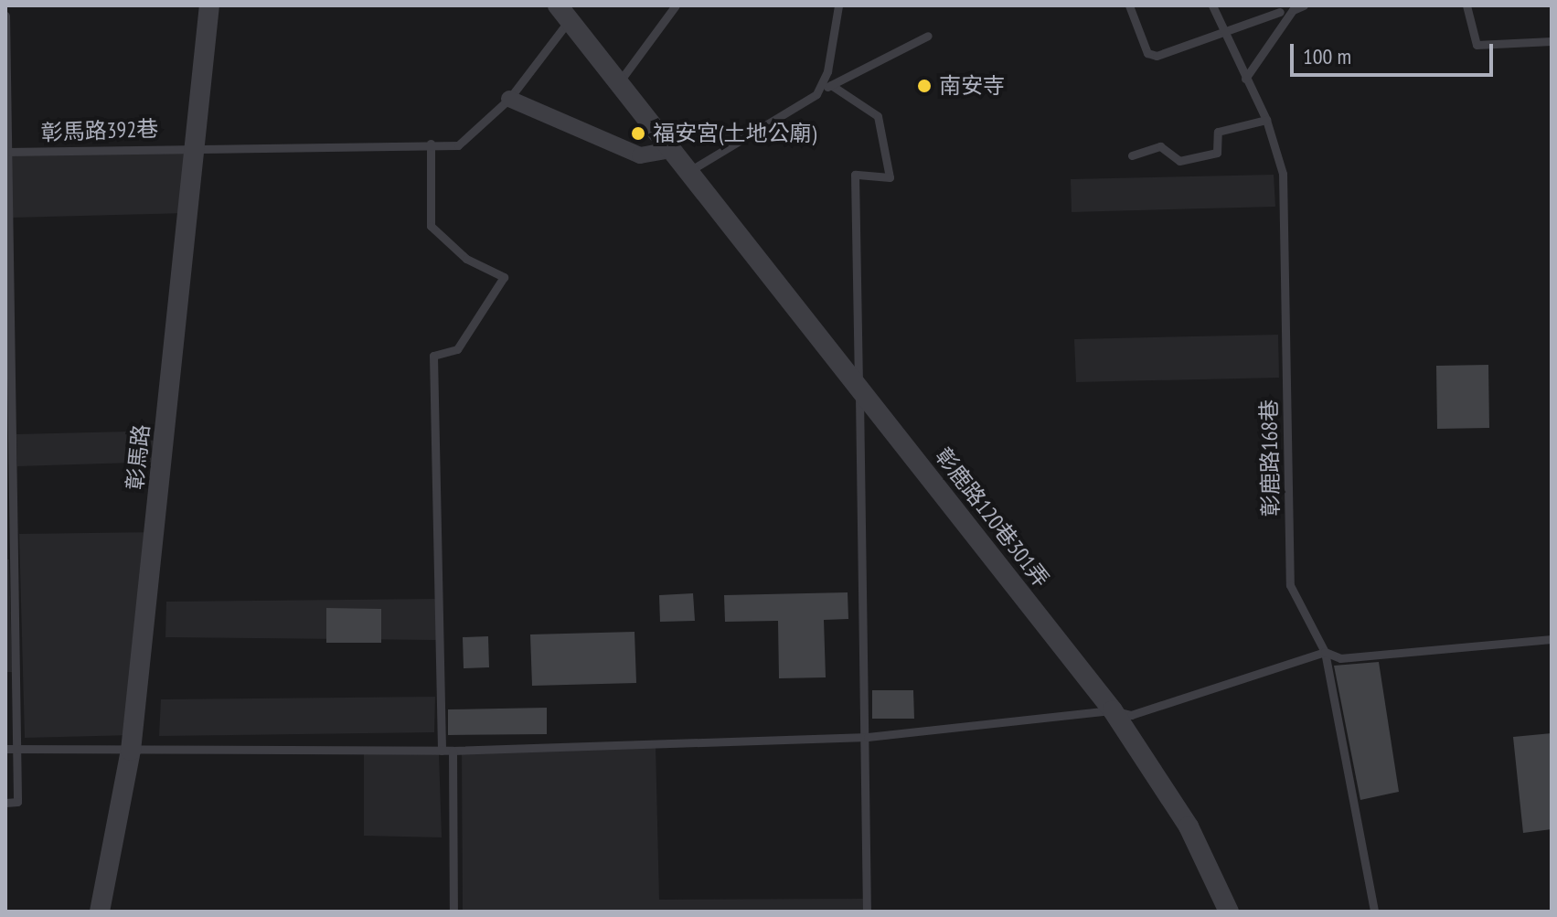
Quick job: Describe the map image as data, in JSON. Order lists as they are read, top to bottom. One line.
{"streets":{"street":["彰馬路","彰鹿路120巷301弄"],"lane":["彰馬路392巷","彰鹿路168巷"]},"crossings":[["彰馬路392巷","彰馬路"],["彰馬路392巷","彰鹿路120巷301弄"]],"places":["南安寺","福安宮(土地公廟)"],"scale_bar":"100 m"}
